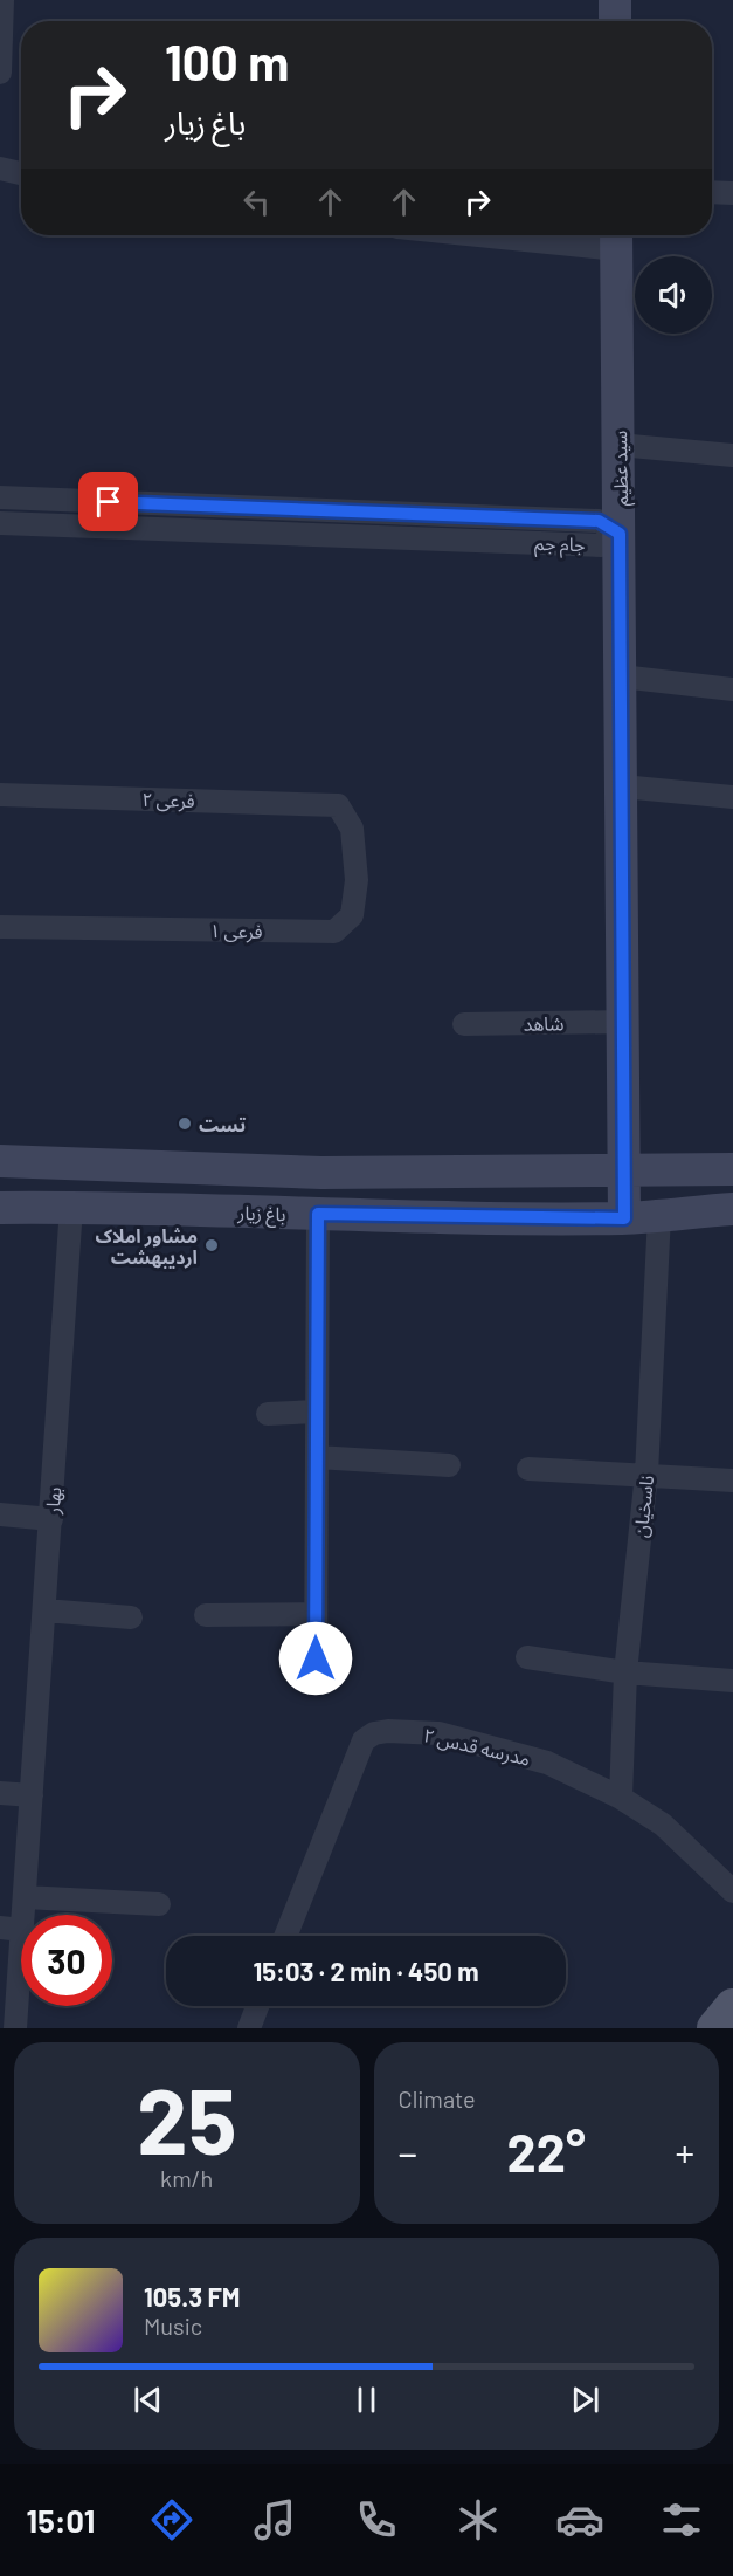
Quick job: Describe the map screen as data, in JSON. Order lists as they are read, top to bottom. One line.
{"streets":{"street":["سید عظیم","جام جم","فرعی ۲","فرعی ۱","شاهد","باغ زیار","بهار","ناسخیان","مدرسه قدس ۲"]},"crossings":[["سید عظیم","جام جم"],["سید عظیم","شاهد"],["سید عظیم","باغ زیار"],["فرعی ۲","فرعی ۱"],["باغ زیار","بهار"],["باغ زیار","ناسخیان"],["ناسخیان","مدرسه قدس ۲"]],"places":["تست","مشاور املاک اردیبهشت"],"page":{"turn":["100 m","باغ زیار"],"limit":"30","trip":"15:03 · 2 min · 450 m","tile":[["25","km/h"],"Climate"],"heat":["−","22°","+"],"song":["105.3 FM","Music"],"tabs":"15:01"}}
